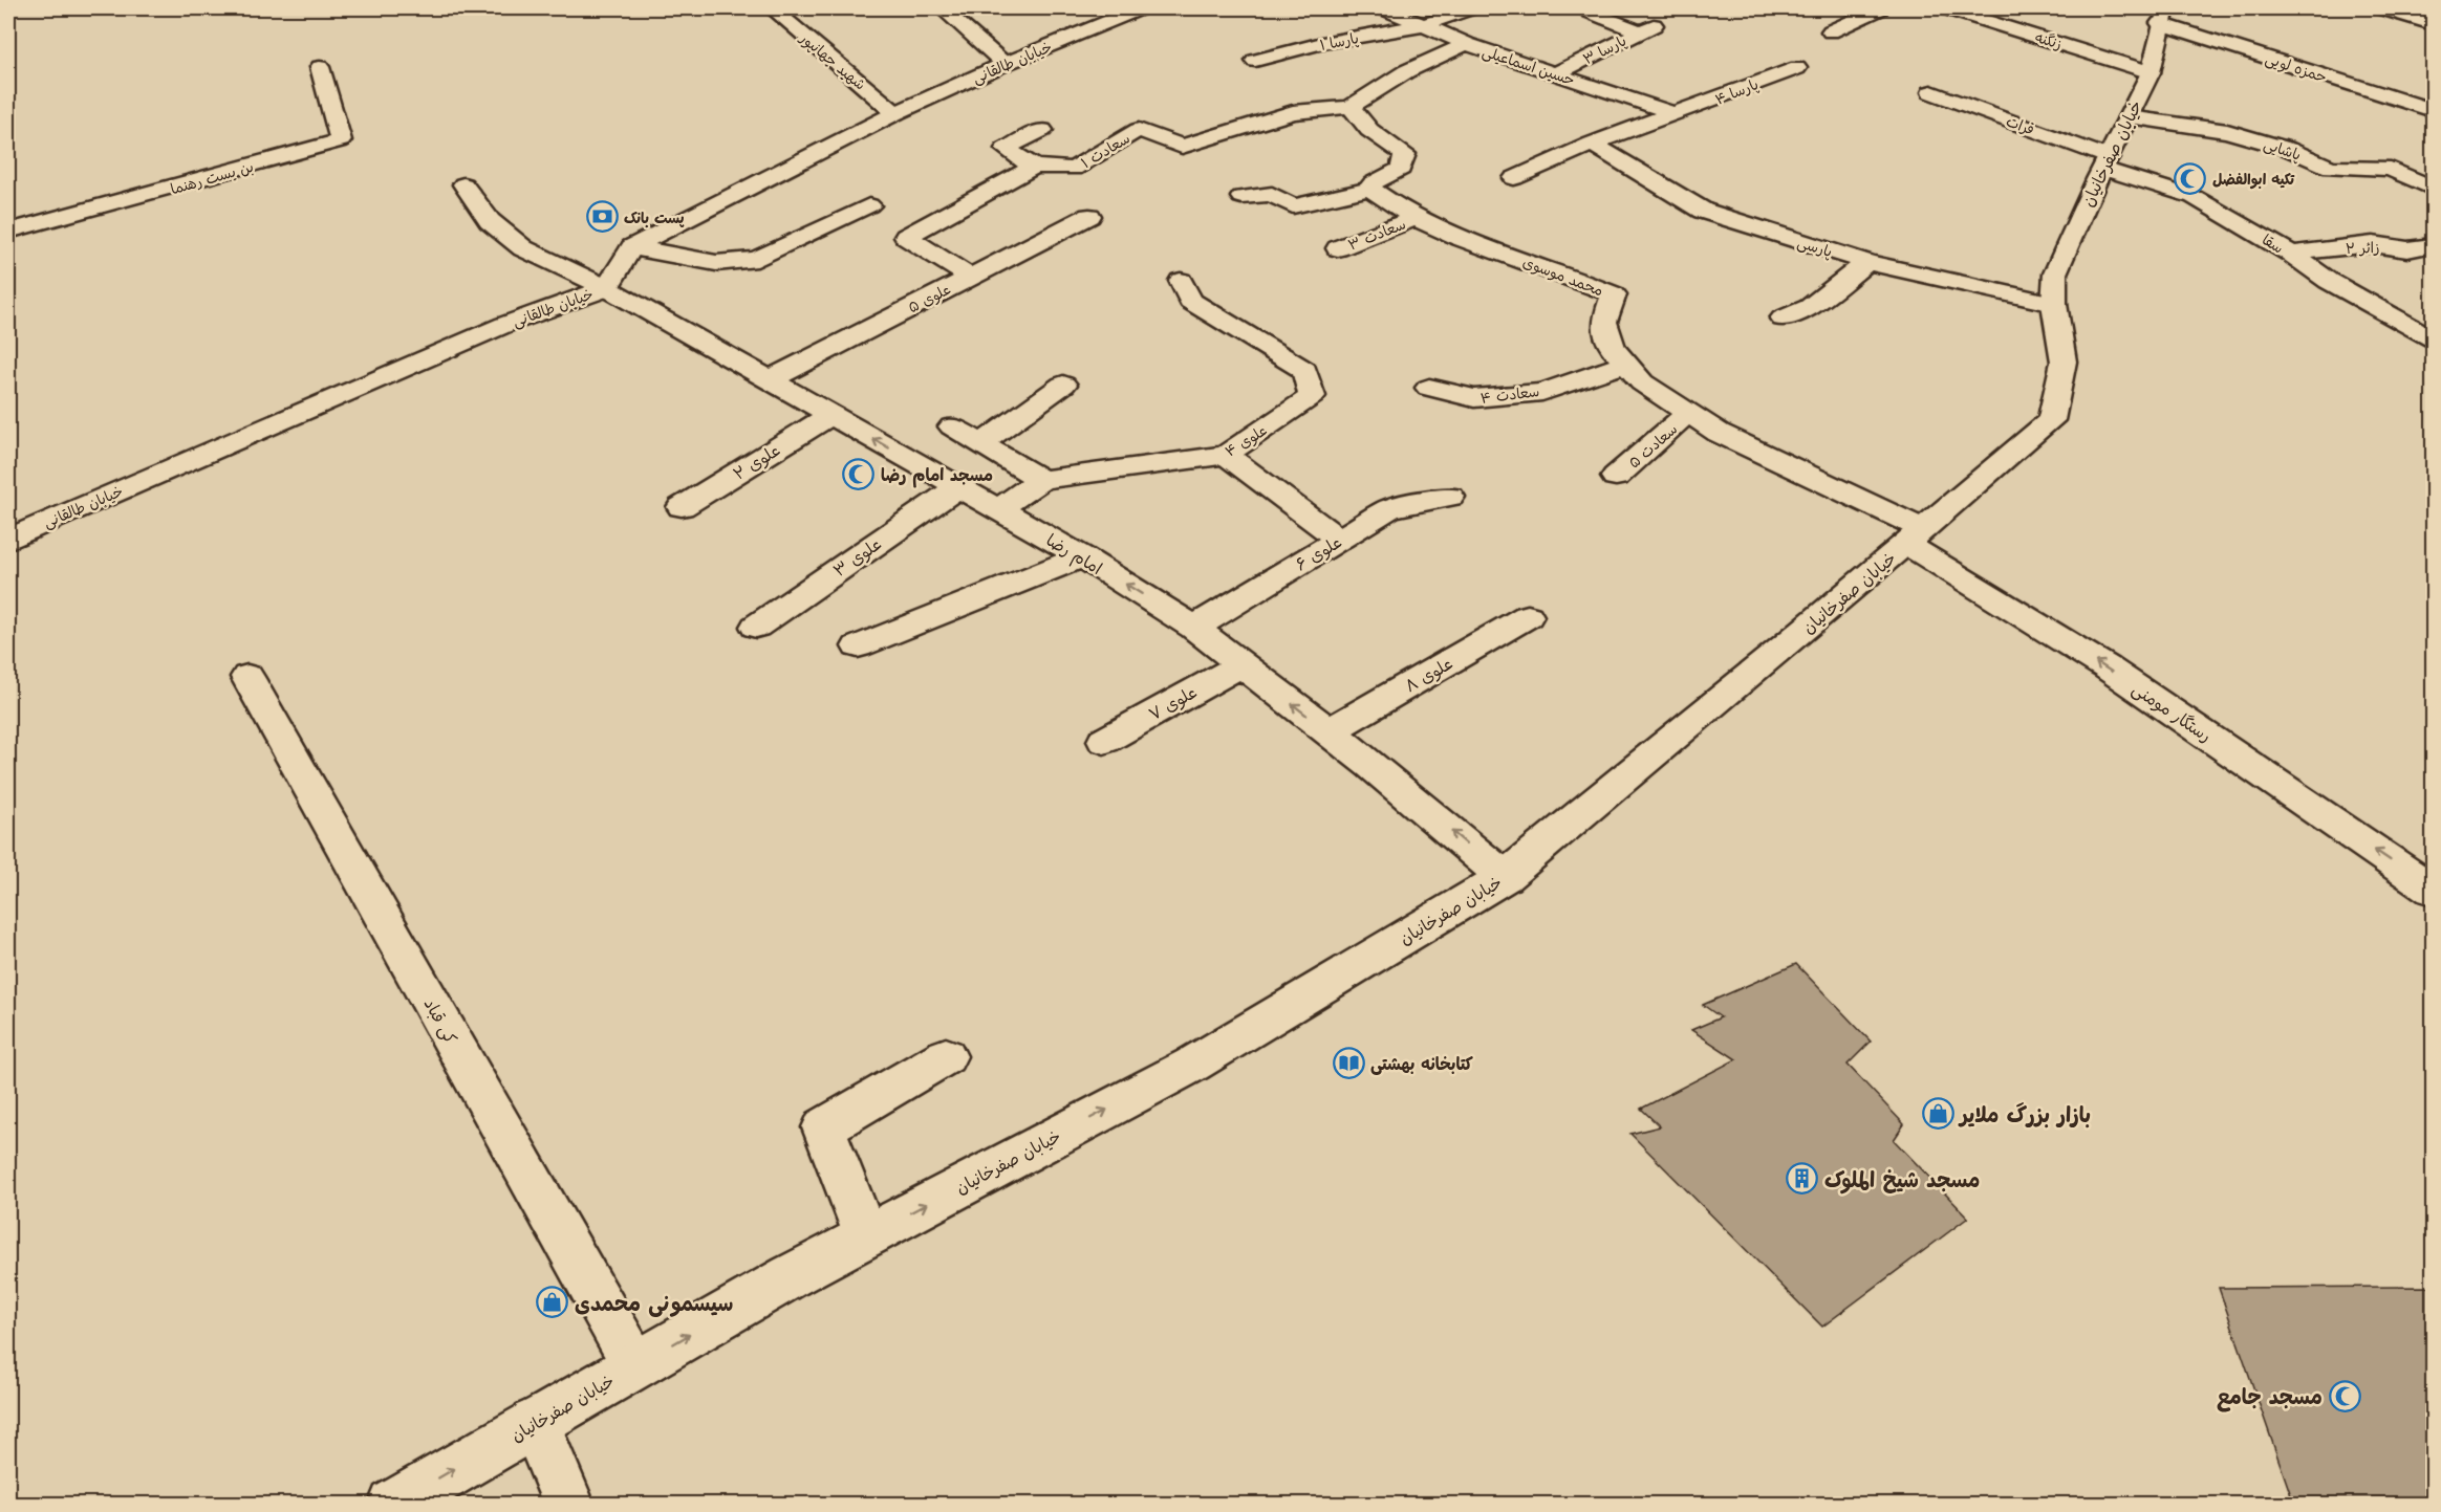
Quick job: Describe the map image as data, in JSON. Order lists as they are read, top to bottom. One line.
{"streets":{"street":["زنگنه","پارسا ۱","پارسا ۳","شهید جهانپور","خیابان طالقانی","حسین اسماعیلی","حمزه لویی","پارسا ۴","فرات","پاشایی","سعادت ۱","خیابان صفرخانیان","بن بست رهنما","سعادت ۳","سقا","پارسی","زائر ۲","محمد موسوی","علوی ۵","سعادت ۴","علوی ۴","سعادت ۵","علوی ۲","علوی ۶","امام رضا","علوی ۳","علوی ۸","علوی ۷","رستگار مومنی","کی قباد"]},"crossings":[["زنگنه","خیابان صفرخانیان"],["پارسا ۱","حسین اسماعیلی"],["پارسا ۳","حسین اسماعیلی"],["شهید جهانپور","خیابان طالقانی"],["خیابان طالقانی","امام رضا"],["حسین اسماعیلی","پارسا ۴"],["حمزه لویی","خیابان صفرخانیان"],["پارسا ۴","پارسی"],["فرات","خیابان صفرخانیان"],["فرات","سقا"],["پاشایی","خیابان صفرخانیان"],["خیابان صفرخانیان","سقا"],["خیابان صفرخانیان","پارسی"],["خیابان صفرخانیان","محمد موسوی"],["خیابان صفرخانیان","امام رضا"],["خیابان صفرخانیان","رستگار مومنی"],["خیابان صفرخانیان","کی قباد"],["سعادت ۳","محمد موسوی"],["سقا","زائر ۲"],["محمد موسوی","سعادت ۴"],["محمد موسوی","سعادت ۵"],["محمد موسوی","رستگار مومنی"],["علوی ۵","امام رضا"],["علوی ۴","امام رضا"],["علوی ۲","امام رضا"],["علوی ۶","امام رضا"],["امام رضا","علوی ۳"],["امام رضا","علوی ۸"],["امام رضا","علوی ۷"]],"one_way":["خیابان صفرخانیان","امام رضا","رستگار مومنی"],"places":{"mosque":["تکیه ابوالفضل","مسجد امام رضا","مسجد جامع"],"bank":["پست بانک"],"library":["کتابخانه بهشتی"],"shop":["بازار بزرگ ملایر","سیسمونی محمدی"],"building":["مسجد شیخ الملوک"]}}
